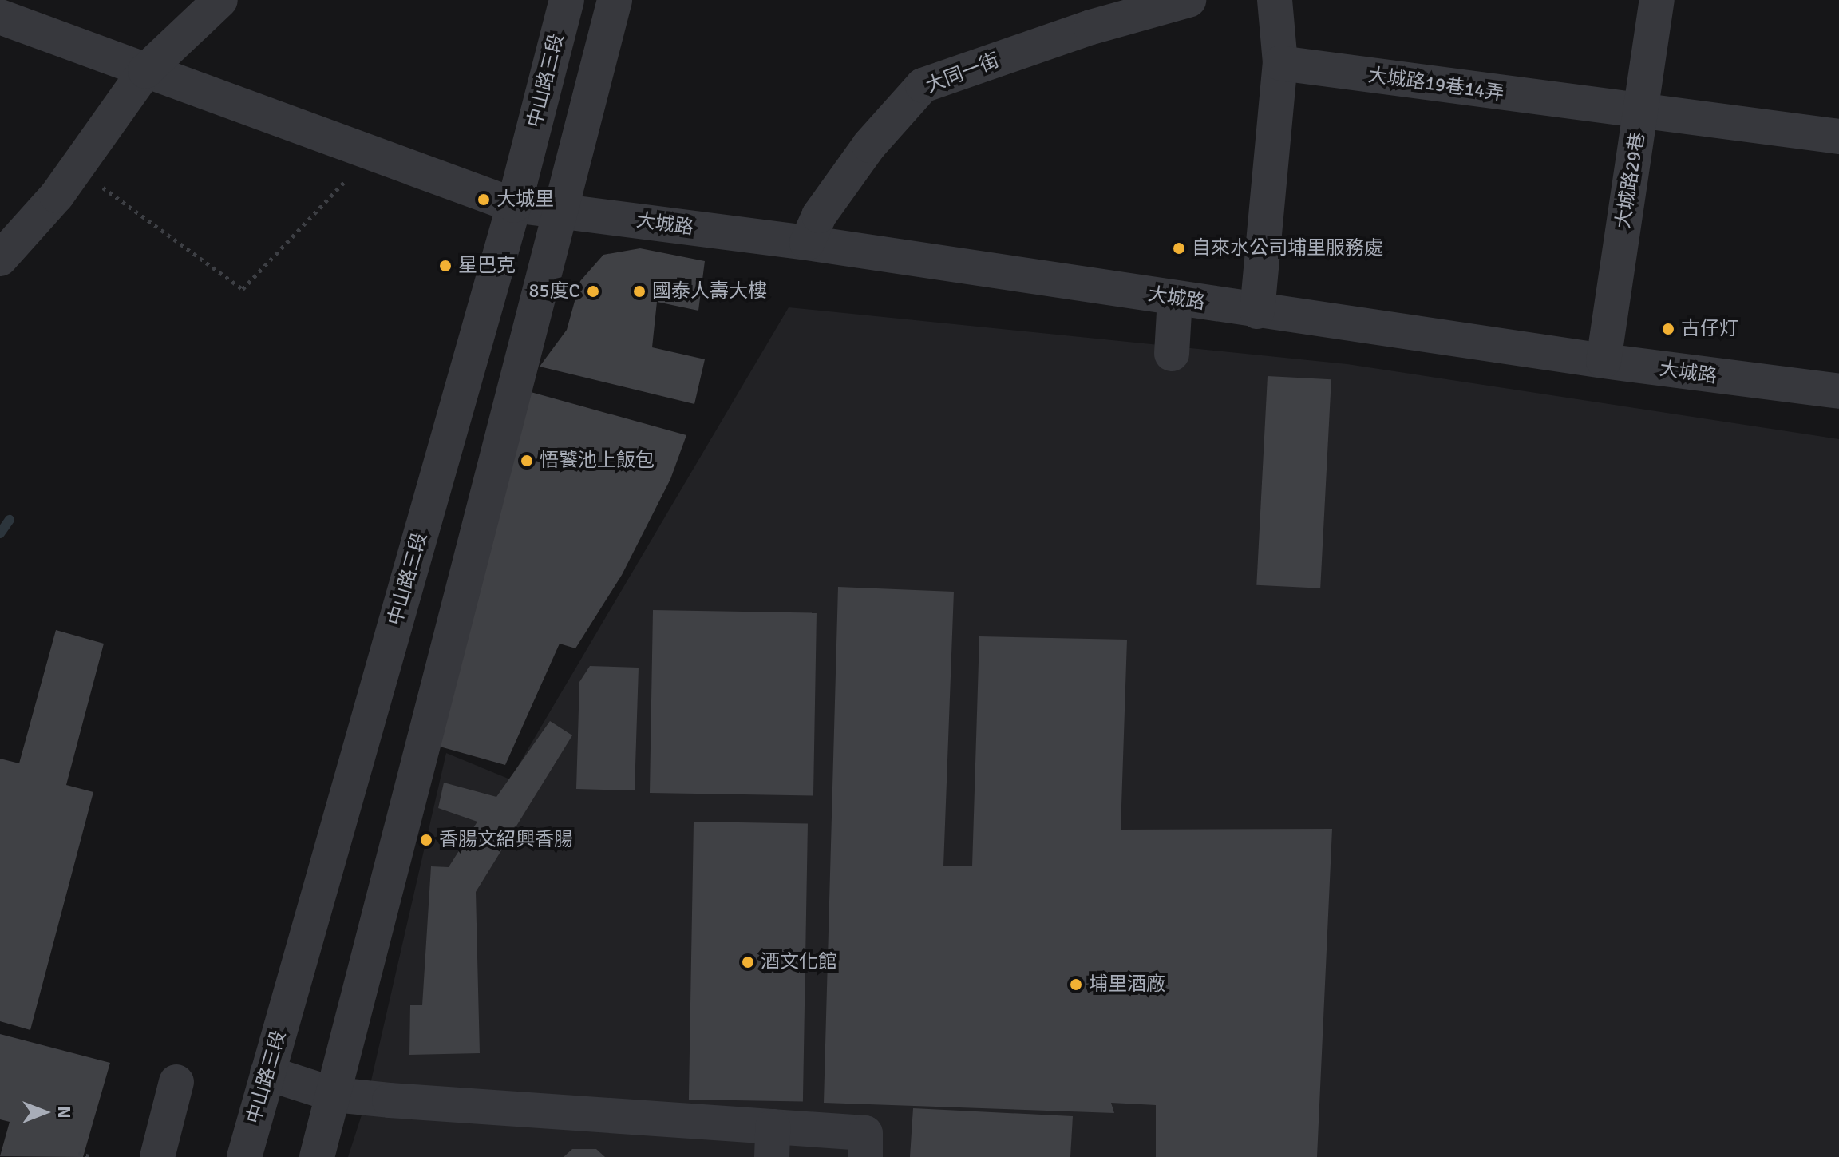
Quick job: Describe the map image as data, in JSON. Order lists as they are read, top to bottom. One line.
{"streets":{"street":["大同一街","中山路三段","大城路19巷14弄","大城路29巷","大城路"]},"crossings":[["大同一街","大城路"],["中山路三段","大城路"],["大城路19巷14弄","大城路29巷"],["大城路29巷","大城路"]],"places":["大城里","自來水公司埔里服務處","星巴克","85度C","國泰人壽大樓","古仔灯","悟饕池上飯包","香腸文紹興香腸","酒文化館","埔里酒廠"],"north":"right"}
